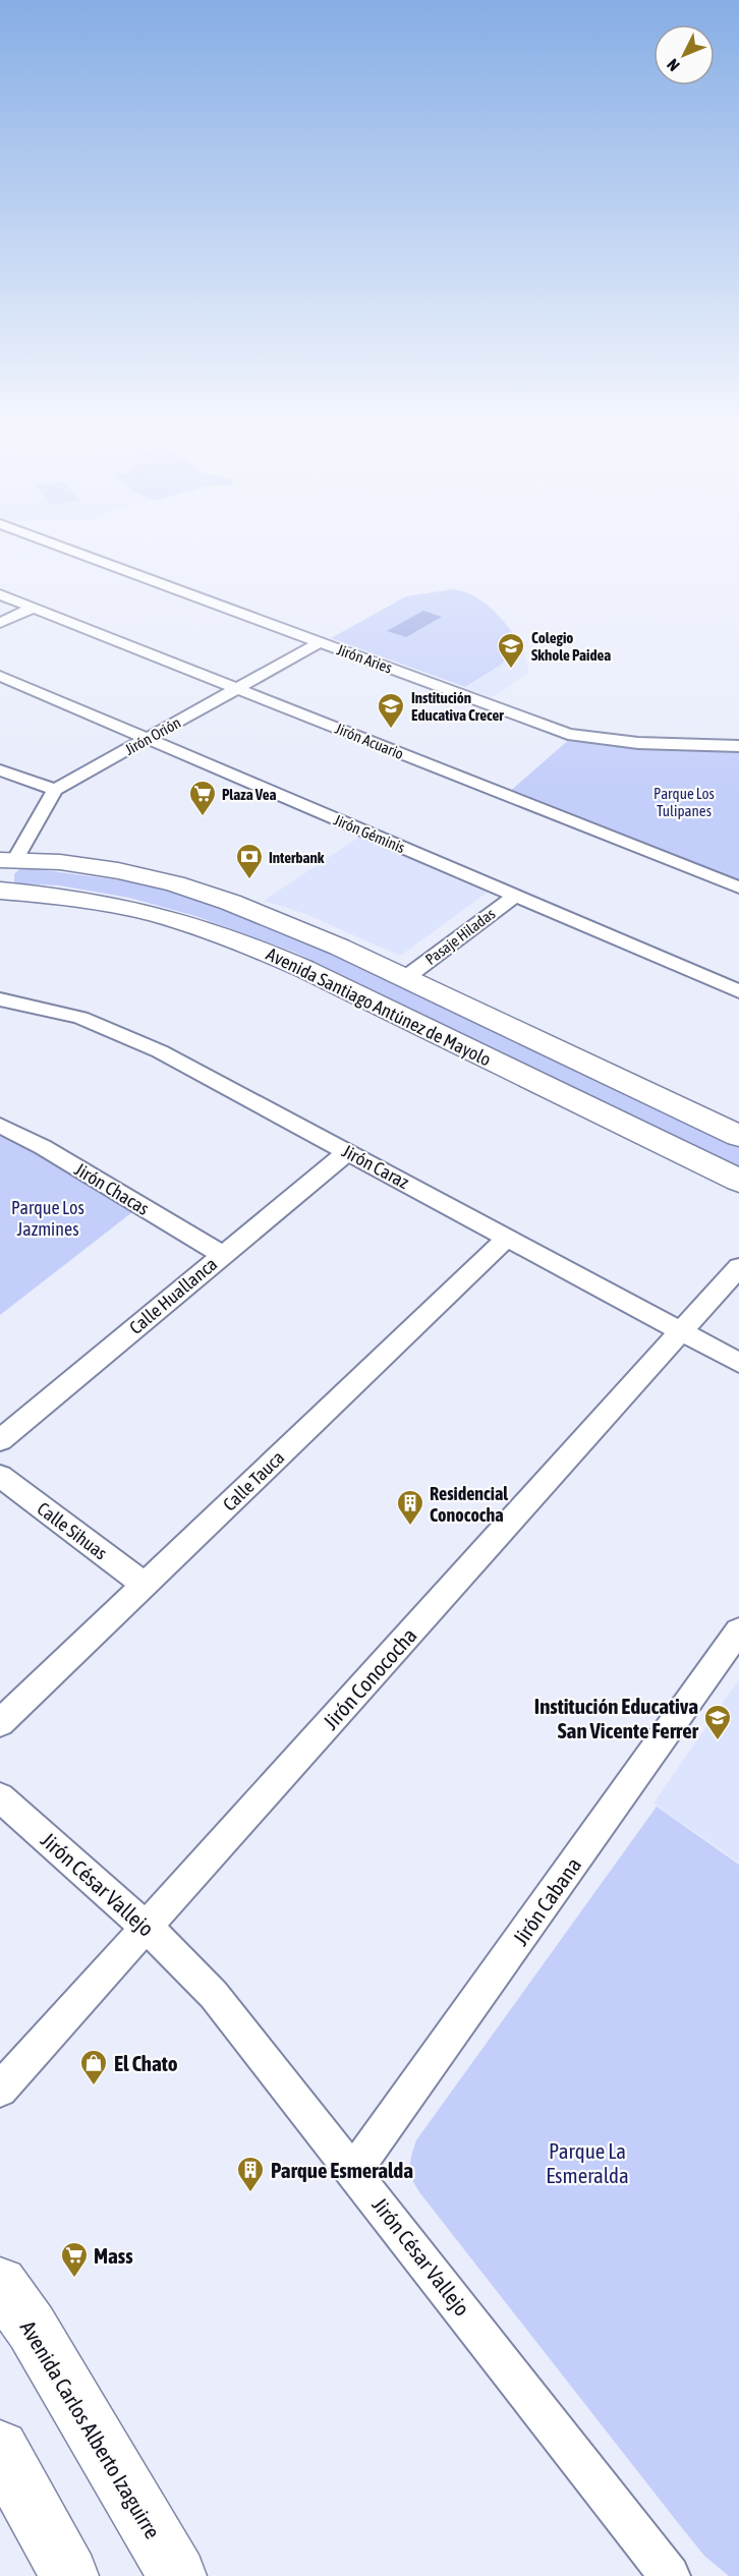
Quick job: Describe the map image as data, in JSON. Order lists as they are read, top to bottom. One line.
{"streets":{"main road":["Avenida Santiago Antúnez de Mayolo","Avenida Carlos Alberto Izaguirre"],"street":["Jirón Aries","Jirón Orión","Jirón Acuario","Jirón Géminis","Pasaje Hiladas","Jirón Caraz","Jirón Chacas","Calle Huallanca","Calle Tauca","Calle Sihuas","Jirón Conococha","Jirón César Vallejo","Jirón Cabana"]},"crossings":[["Jirón Aries","Jirón Orión"],["Jirón Orión","Jirón Acuario"],["Jirón Orión","Jirón Géminis"],["Jirón Orión","Avenida Santiago Antúnez de Mayolo"],["Jirón Géminis","Pasaje Hiladas"],["Pasaje Hiladas","Avenida Santiago Antúnez de Mayolo"],["Jirón Caraz","Calle Huallanca"],["Jirón Caraz","Calle Tauca"],["Jirón Caraz","Jirón Conococha"],["Jirón Chacas","Calle Huallanca"],["Calle Tauca","Calle Sihuas"],["Jirón Conococha","Jirón César Vallejo"],["Jirón César Vallejo","Jirón Cabana"]],"parks":["Parque Los Tulipanes","Parque Los Jazmines","Parque La Esmeralda"],"places":{"school or university":["Colegio Skhole Paidea","Institución Educativa Crecer","Institución Educativa San Vicente Ferrer"],"supermarket":["Plaza Vea","Mass"],"bank":["Interbank"],"building":["Residencial Conococha","Parque Esmeralda"],"shop":["El Chato"]},"north":"bottom left"}
